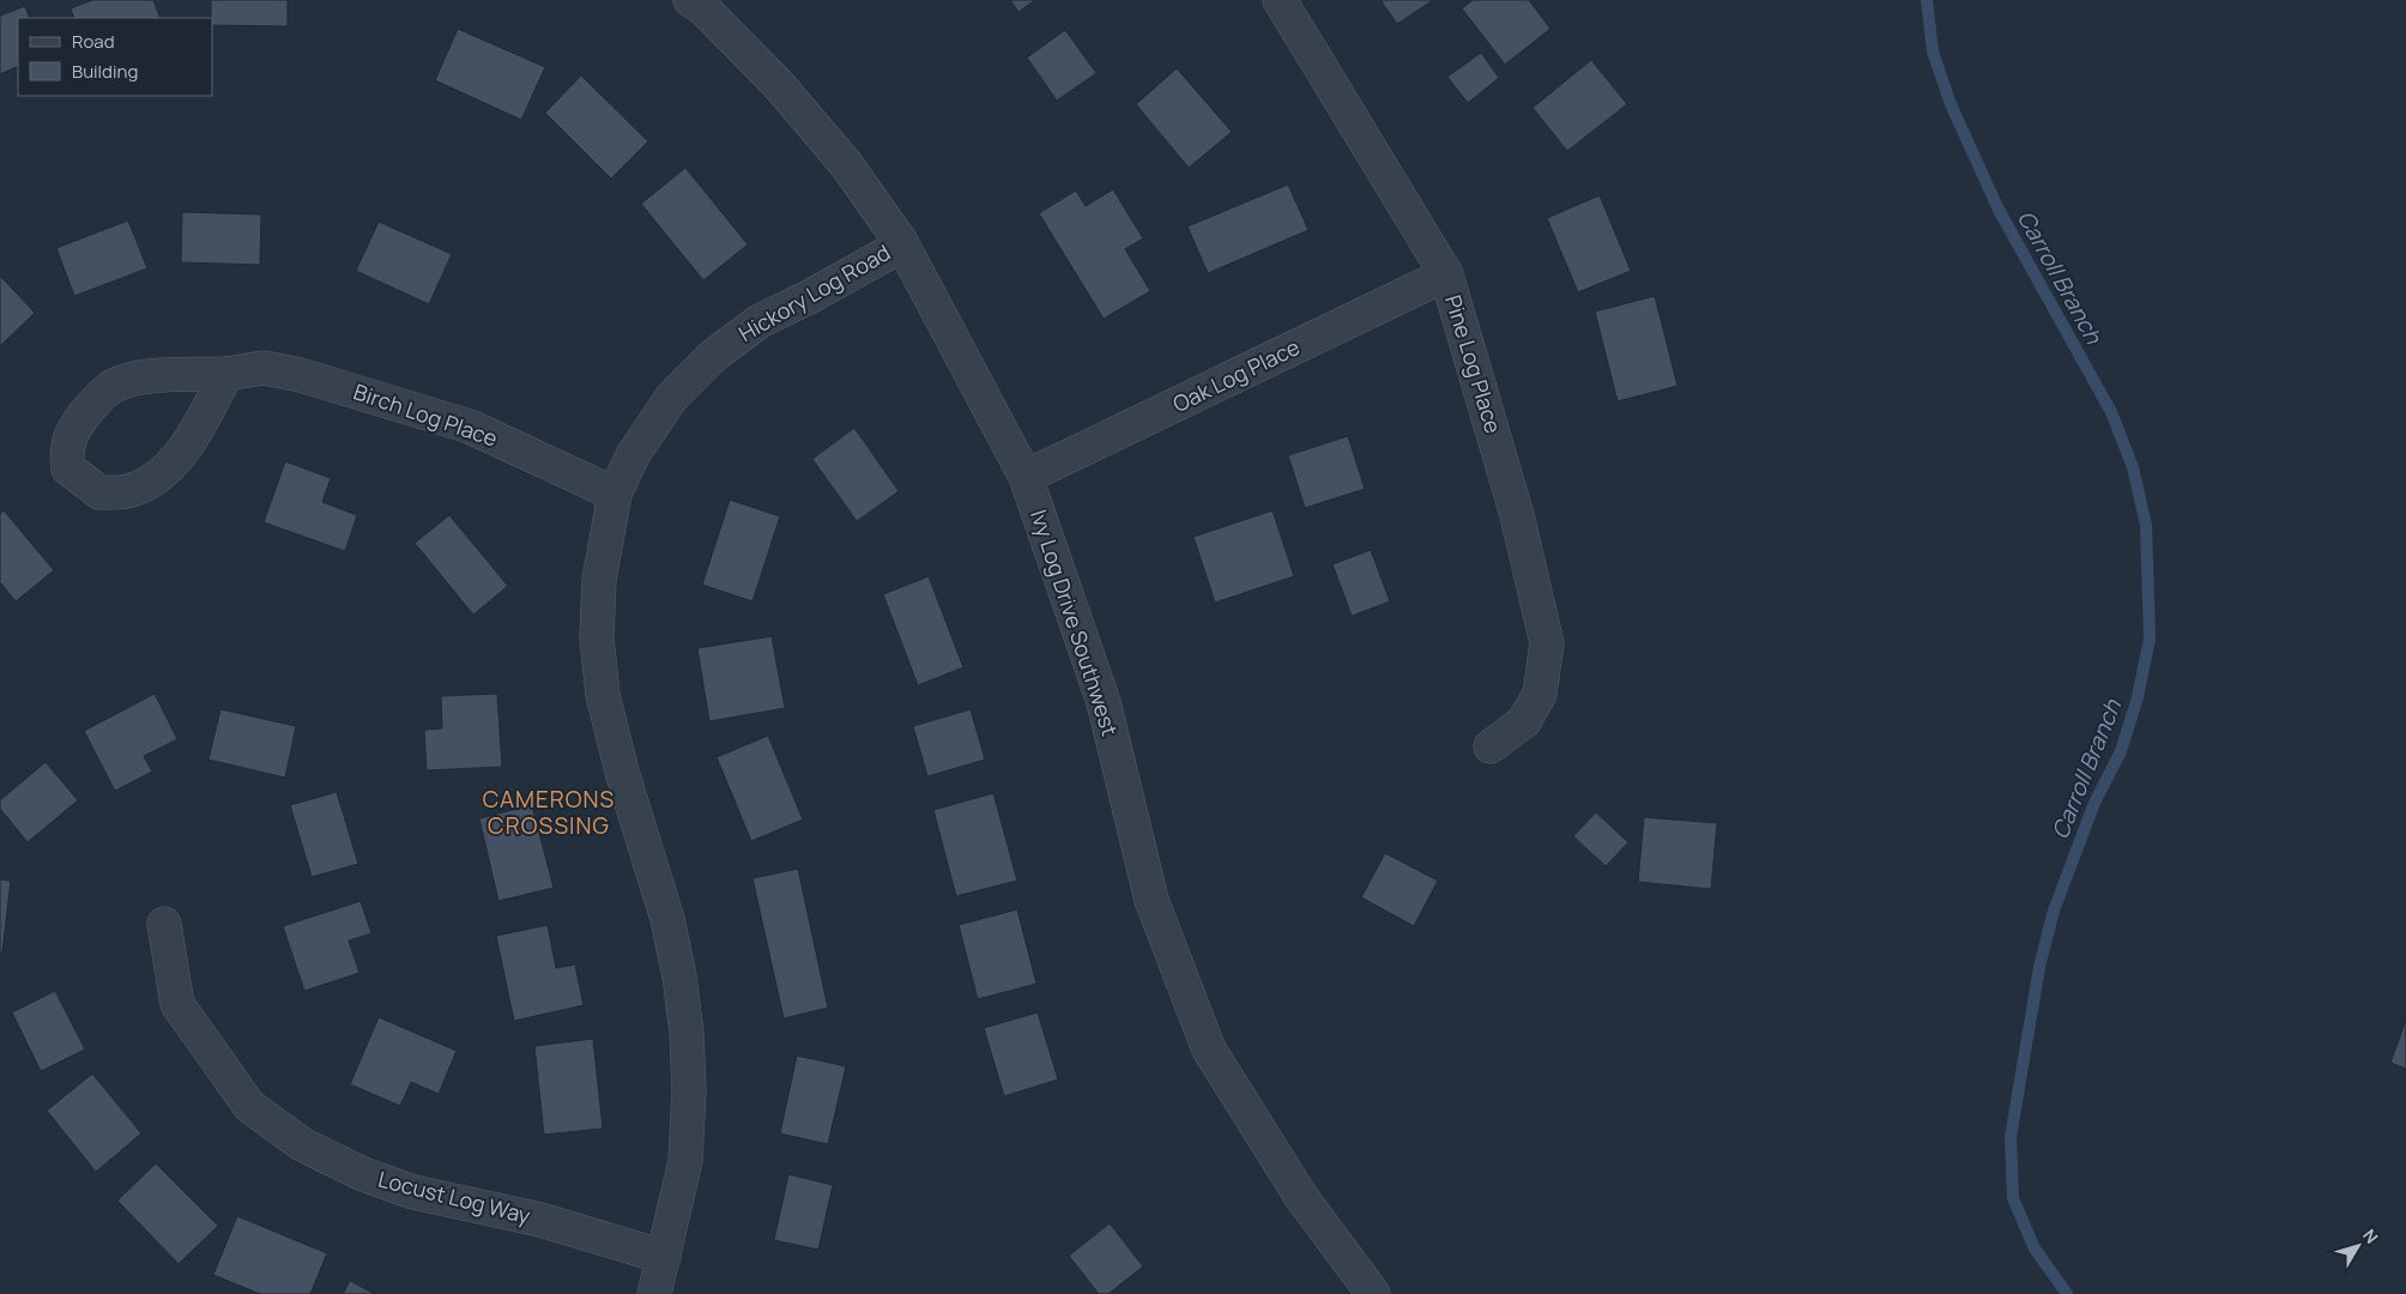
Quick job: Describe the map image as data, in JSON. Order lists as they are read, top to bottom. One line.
{"streets":{"street":["Hickory Log Road","Pine Log Place","Oak Log Place","Birch Log Place","Ivy Log Drive Southwest","Locust Log Way"]},"crossings":[["Hickory Log Road","Birch Log Place"],["Hickory Log Road","Ivy Log Drive Southwest"],["Hickory Log Road","Locust Log Way"],["Pine Log Place","Oak Log Place"],["Oak Log Place","Ivy Log Drive Southwest"]],"districts":["CAMERONS CROSSING"],"water":["Carroll Branch"],"legend":["Road","Building"],"north":"top right"}
